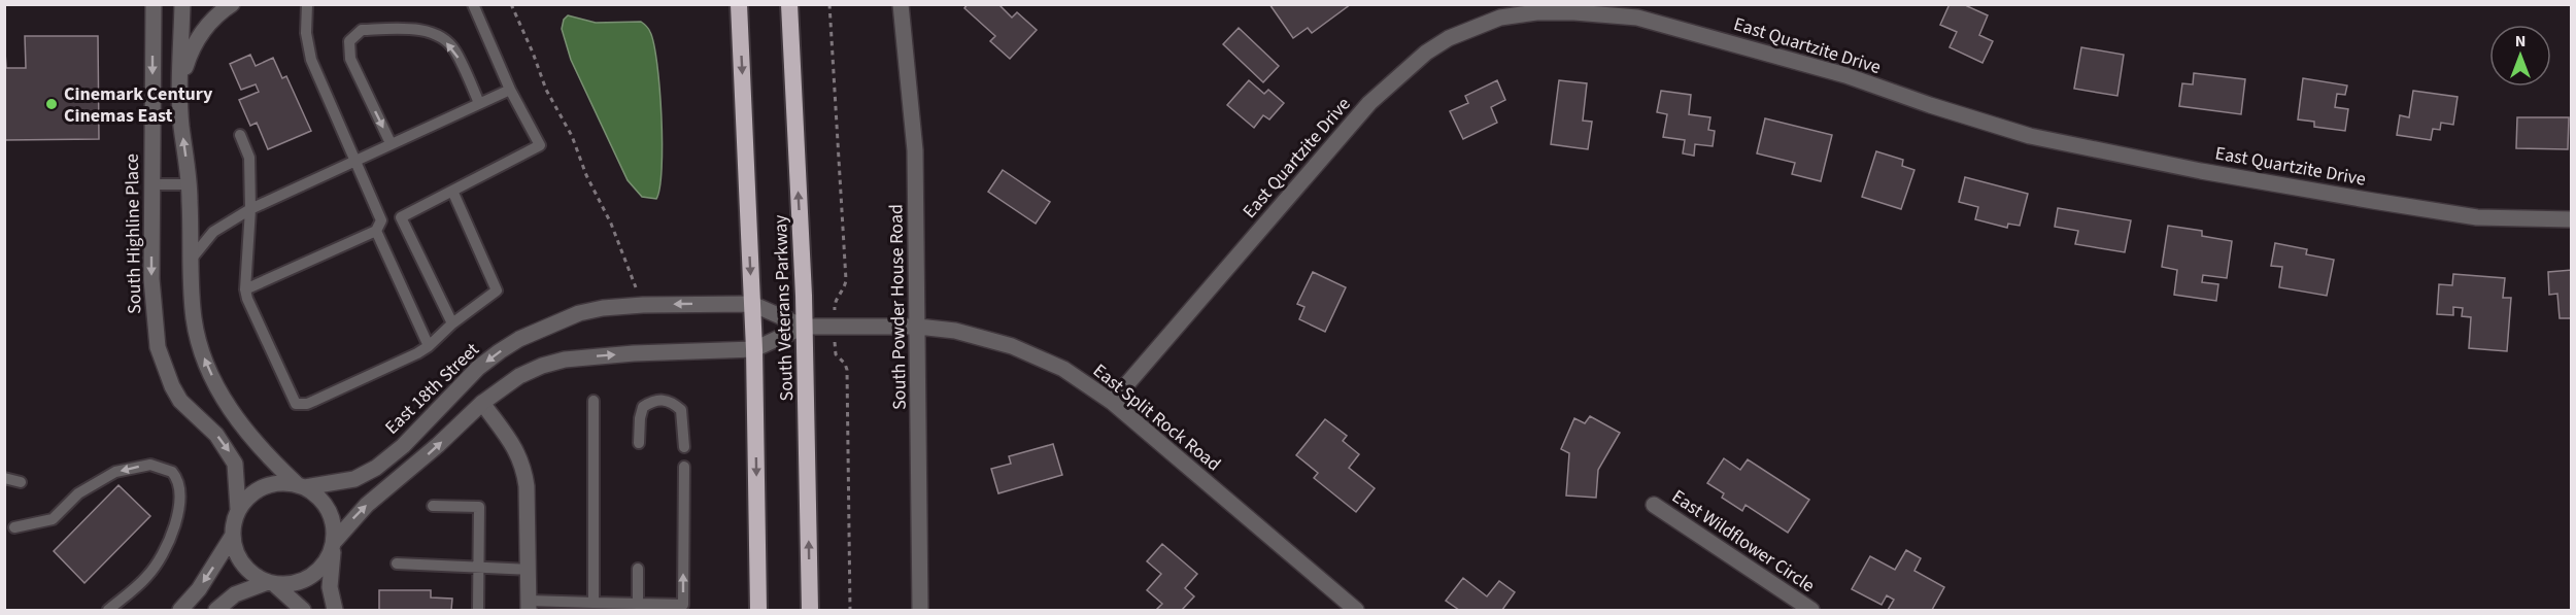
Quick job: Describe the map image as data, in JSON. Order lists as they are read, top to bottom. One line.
{"streets":{"highway":["South Veterans Parkway"],"street":["East Quartzite Drive","South Highline Place","South Powder House Road","East 18th Street","East Split Rock Road","East Wildflower Circle"]},"crossings":[["East Quartzite Drive","East Split Rock Road"],["South Highline Place","East 18th Street"],["South Powder House Road","East Split Rock Road"],["South Veterans Parkway","East 18th Street"],["South Veterans Parkway","East Split Rock Road"],["East 18th Street","East Split Rock Road"]],"places":["Cinemark Century Cinemas East"],"north":"top"}
